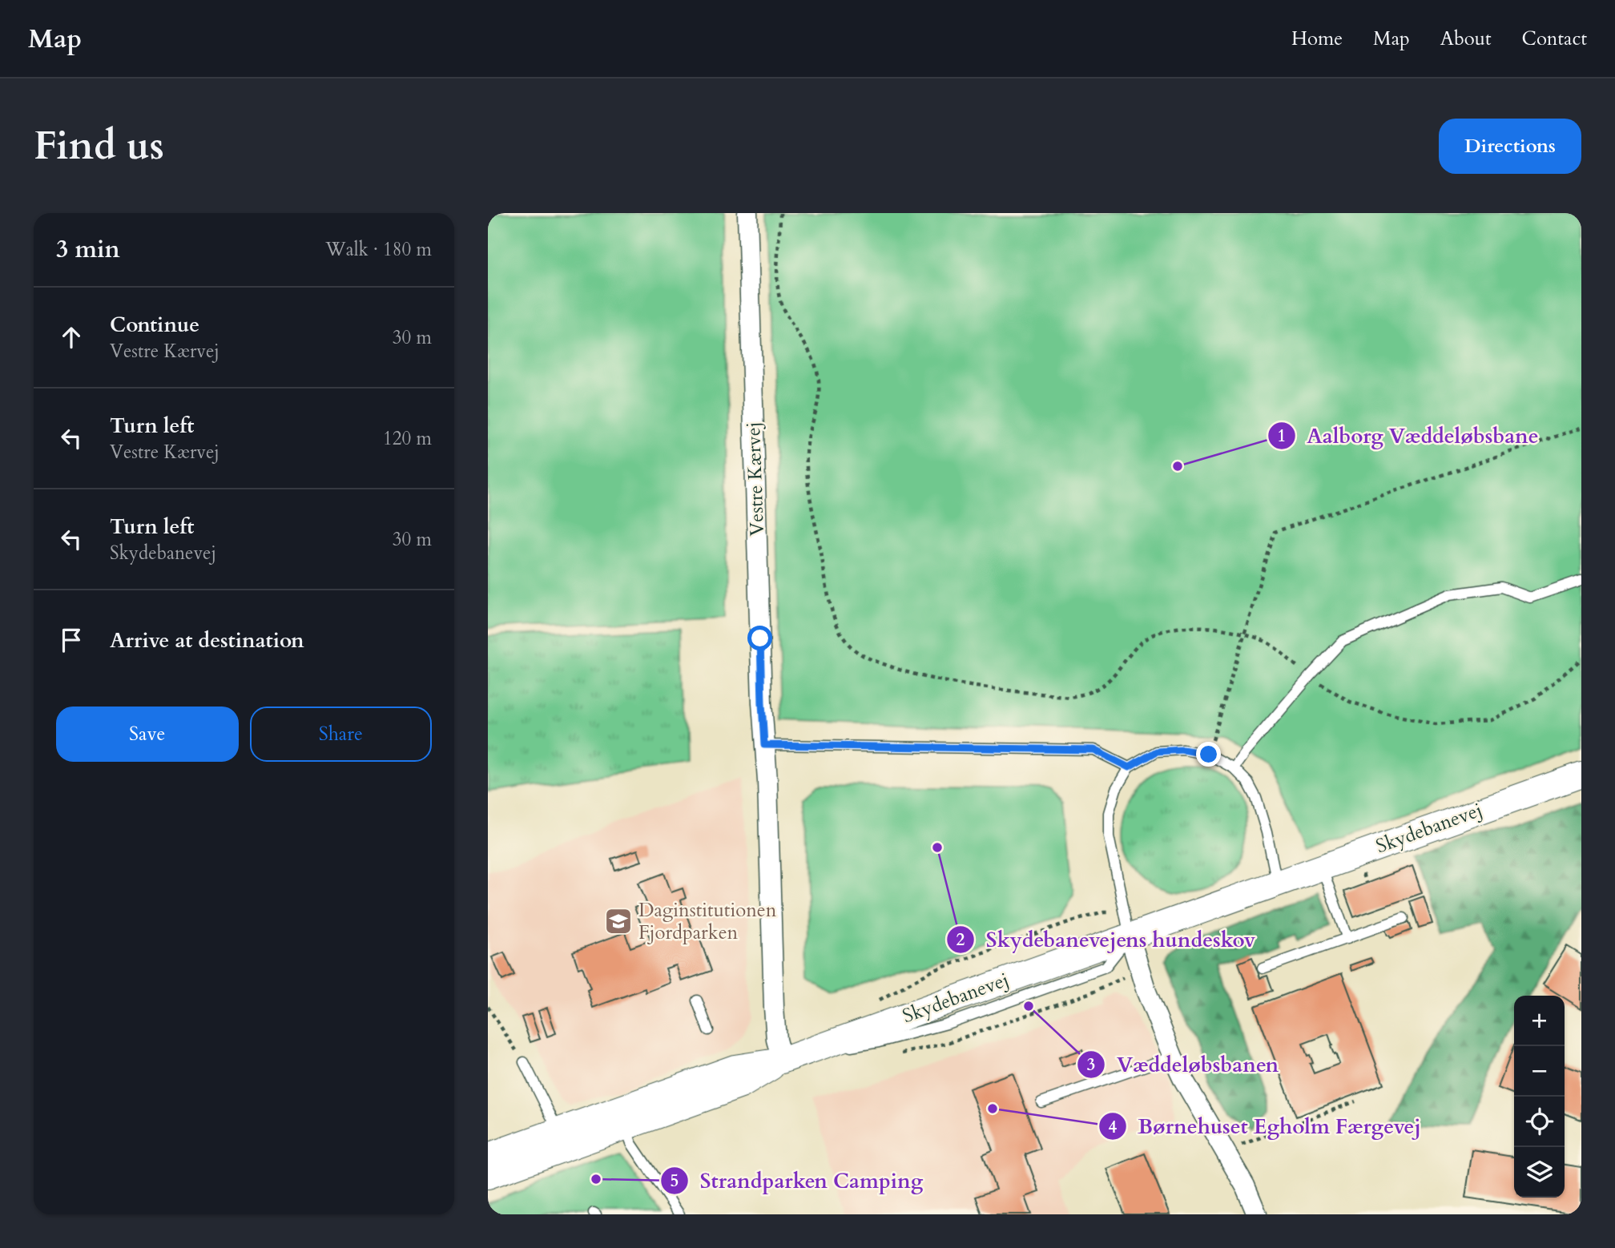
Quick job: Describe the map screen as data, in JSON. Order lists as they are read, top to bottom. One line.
{"streets":{"street":["Vestre Kærvej","Skydebanevej"]},"crossings":[["Vestre Kærvej","Skydebanevej"]],"places":{"other":["Aalborg Væddeløbsbane","Skydebanevejens hundeskov","Væddeløbsbanen","Børnehuset Egholm Færgevej","Strandparken Camping"],"school or university":["Daginstitutionen Fjordparken"]},"page":{"header":"Map","nav":["Home","Map","About","Contact"],"buttons":["Directions",["Save","Share"]],"title":"Find us","heading":["3 min","Walk · 180 m"],"list":[["Continue","Vestre Kærvej","30 m"],["Turn left","Vestre Kærvej","120 m"],["Turn left","Skydebanevej","30 m"],"Arrive at destination"],"map_buttons":["+","−"]}}
